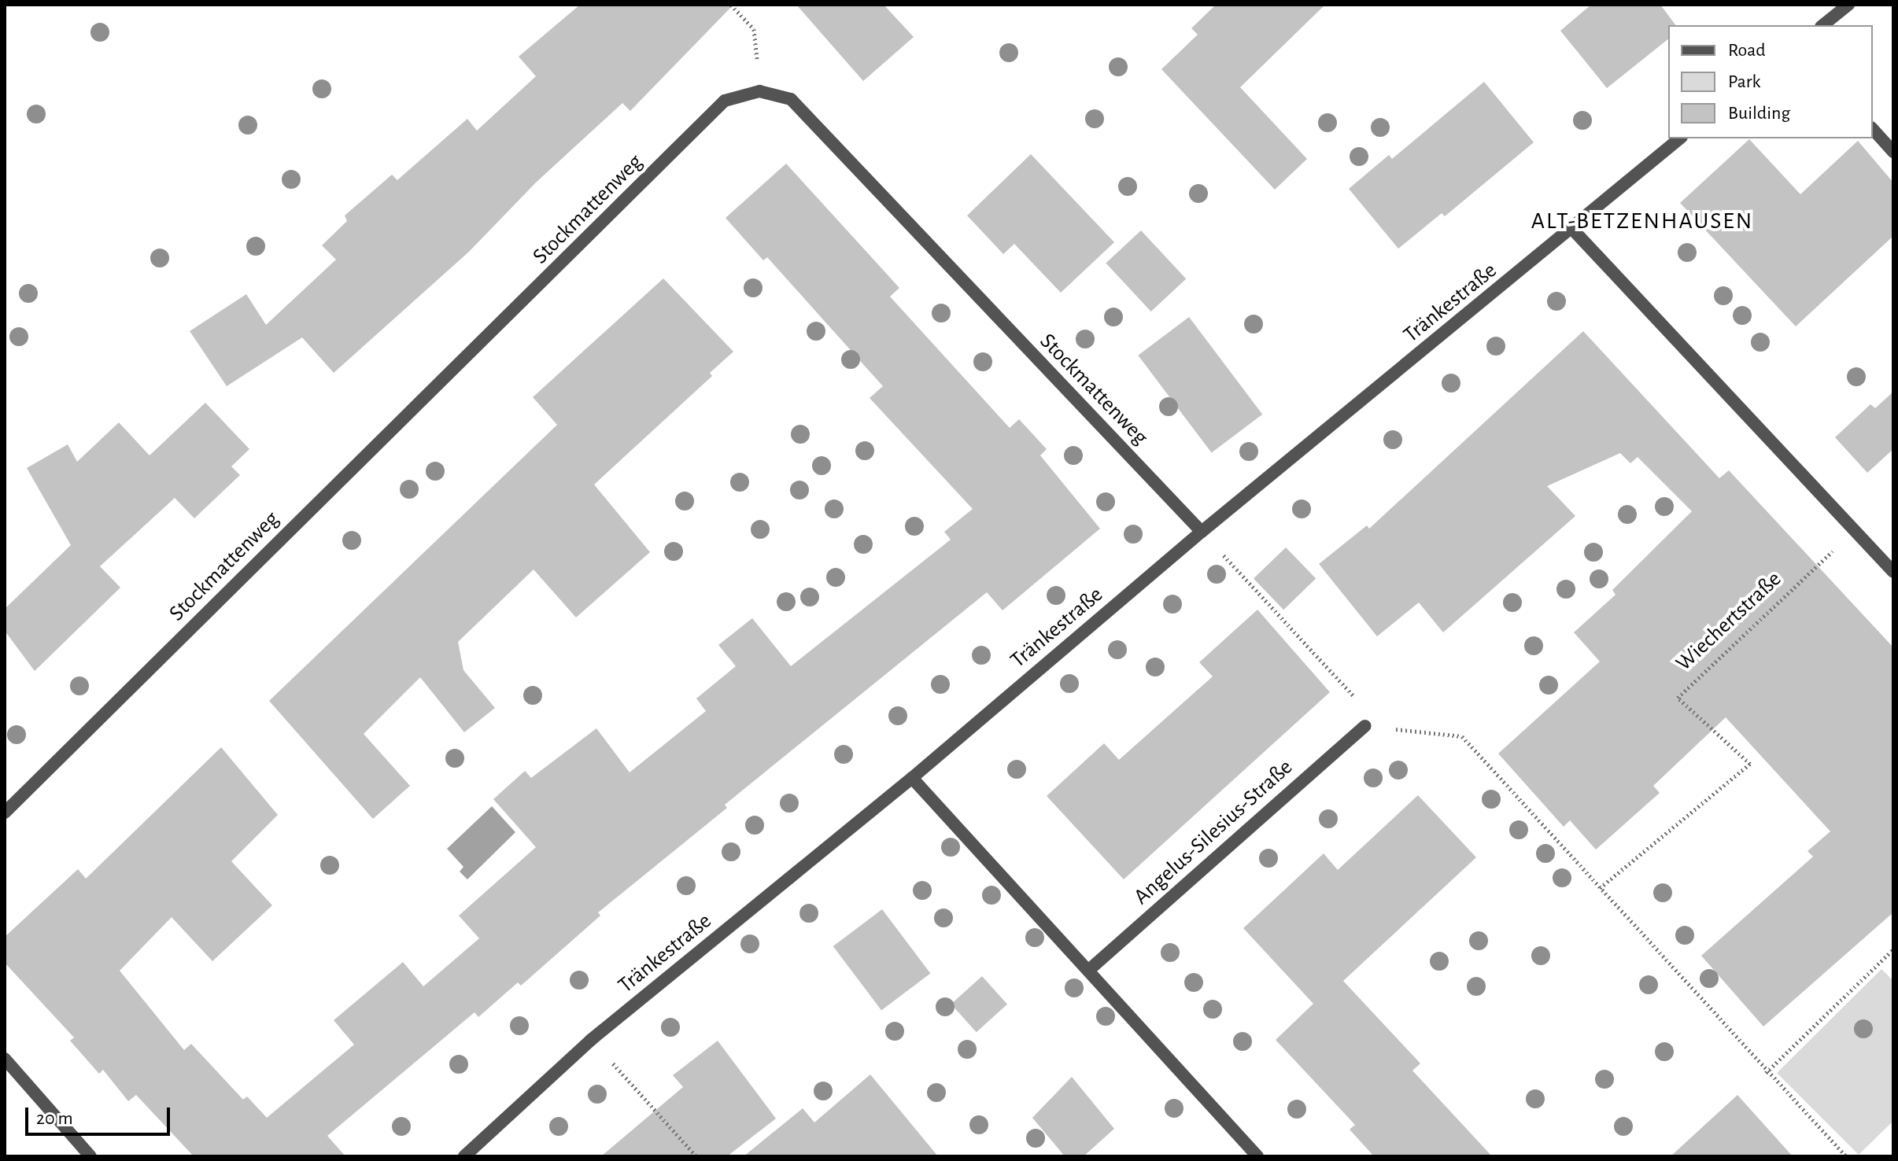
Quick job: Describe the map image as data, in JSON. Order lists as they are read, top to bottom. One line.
{"streets":{"street":["Stockmattenweg","Tränkestraße","Angelus-Silesius-Straße"],"path":["Wiechertstraße"]},"crossings":[["Stockmattenweg","Tränkestraße"]],"districts":["ALT-BETZENHAUSEN"],"legend":["Road","Park","Building"],"scale_bar":"20 m"}
